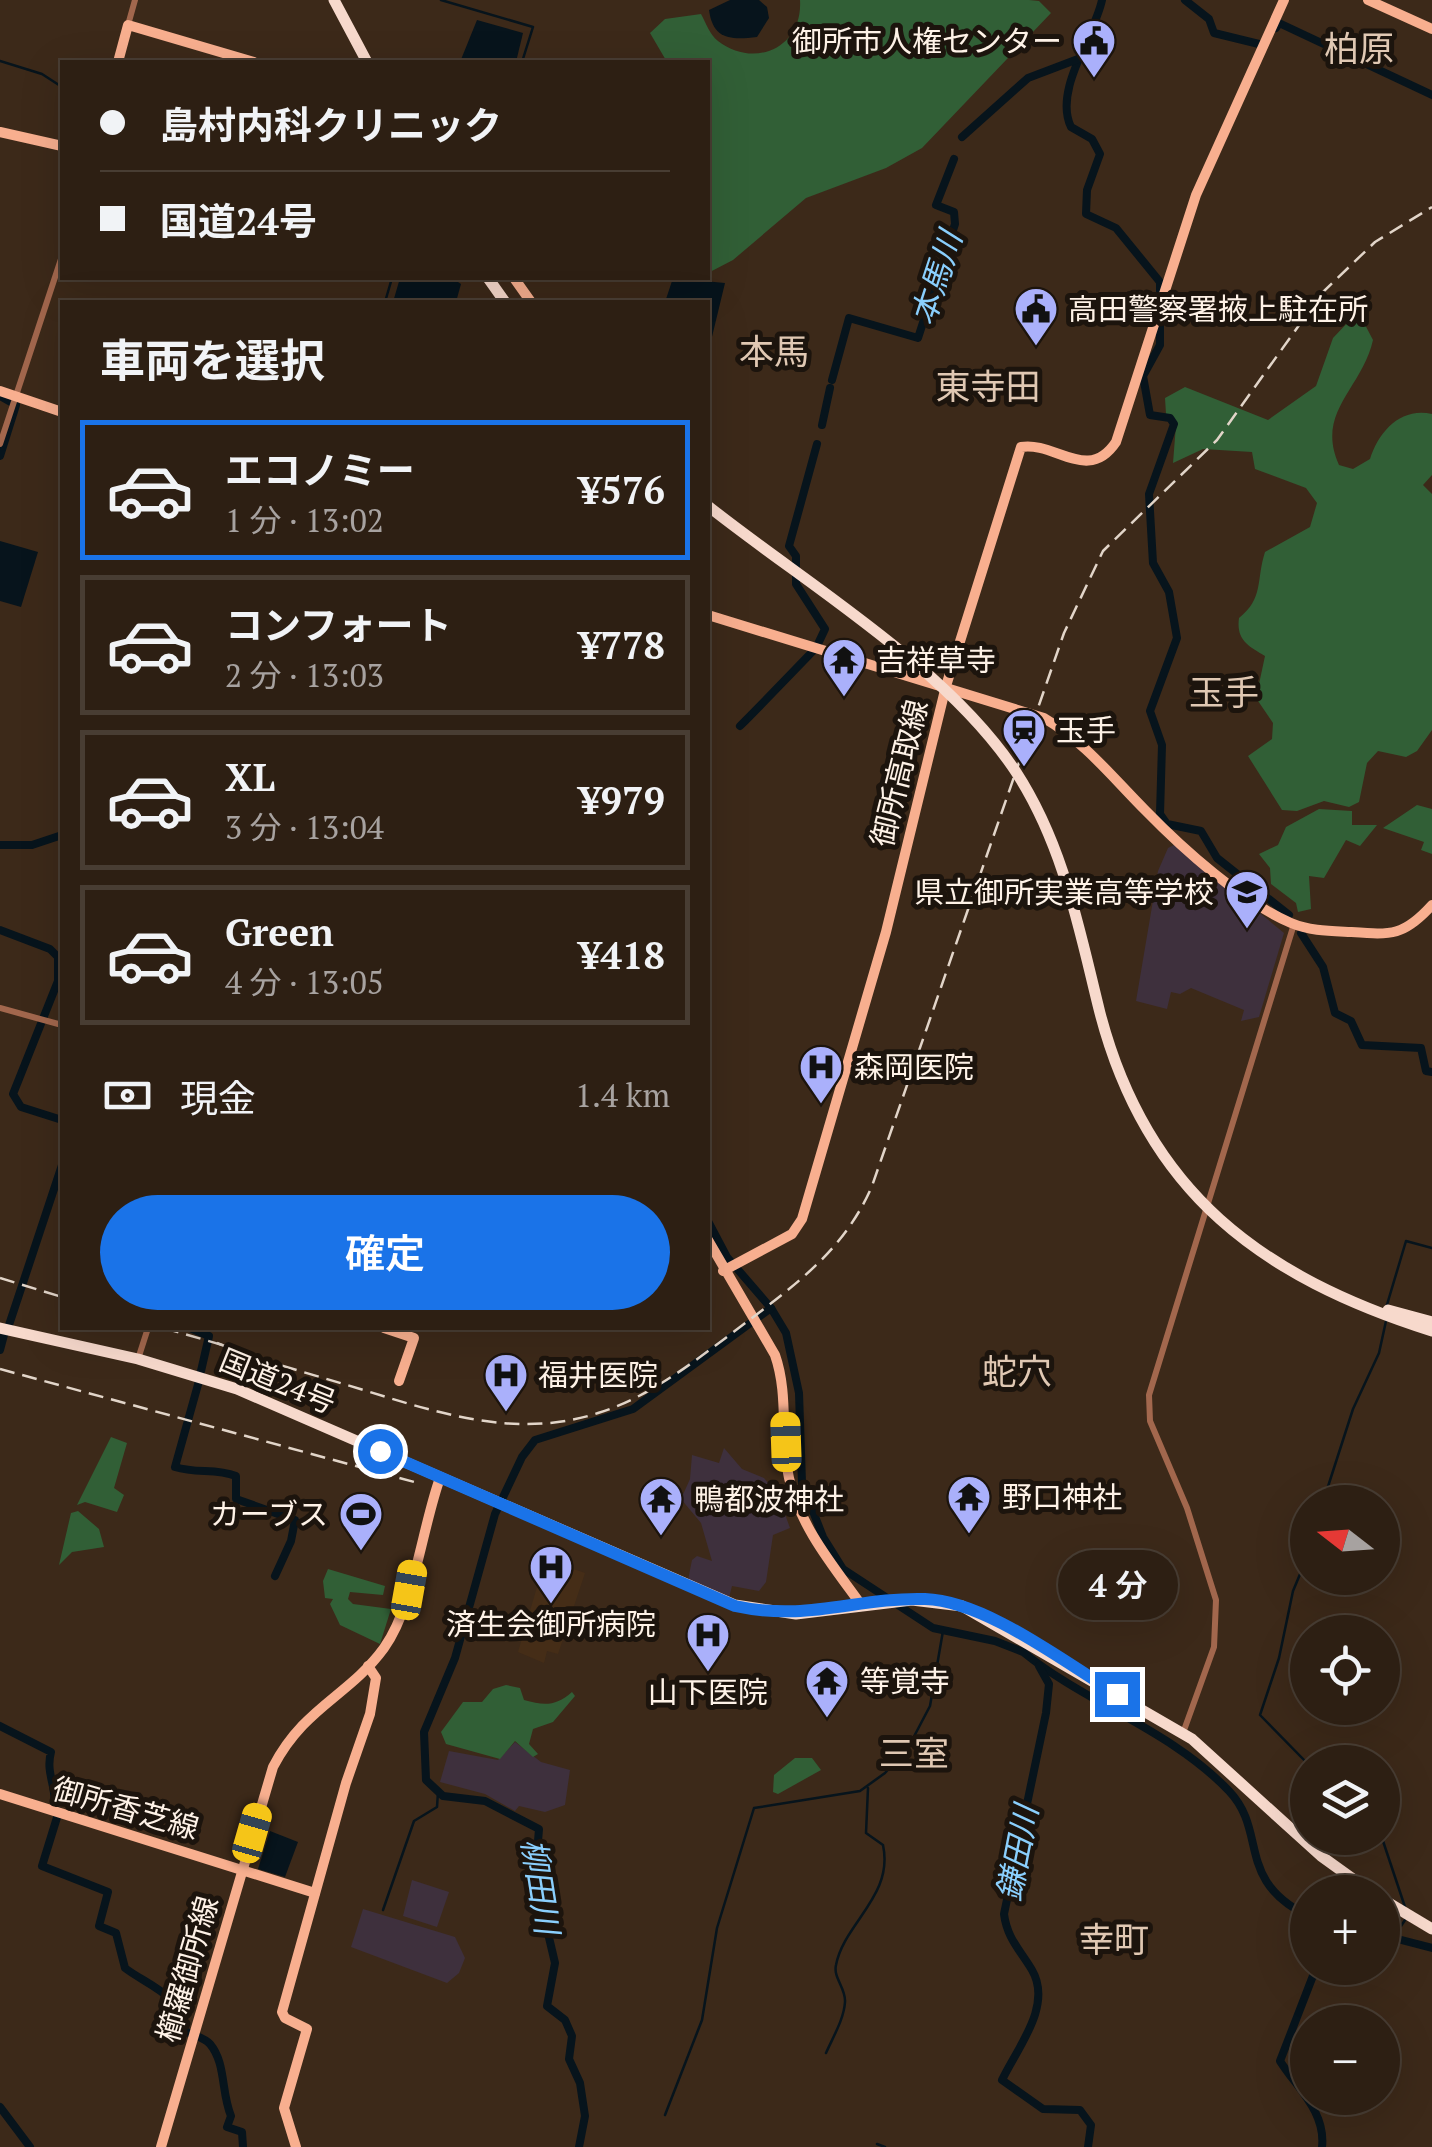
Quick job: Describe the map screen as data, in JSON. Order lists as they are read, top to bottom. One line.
{"streets":{"highway":["国道24号"],"main road":["御所高取線","御所香芝線","櫛羅御所線"]},"crossings":[["国道24号","櫛羅御所線"],["御所香芝線","櫛羅御所線"]],"districts":["柏原","本馬","東寺田","玉手","蛇穴","三室","幸町"],"water":["本馬川","鎌田川","柳田川"],"places":{"public building":["御所市人権センター","高田警察署掖上駐在所"],"temple":["吉祥草寺","野口神社","鴨都波神社","等覚寺"],"station":["玉手"],"school or university":["県立御所実業高等学校"],"hospital":["森岡医院","福井医院","済生会御所病院","山下医院"],"sports":["カーブス"]},"north":"left","page":{"banner":["島村内科クリニック","国道24号"],"heading":"車両を選択","list":[{"name":"エコノミー","note":"1 分 · 13:02","value":"¥576"},{"name":"コンフォート","note":"2 分 · 13:03","value":"¥778"},{"name":"XL","note":"3 分 · 13:04","value":"¥979"},{"name":"Green","note":"4 分 · 13:05","value":"¥418"}],"pay":["現金","1.4 km"],"buttons":"確定","map_buttons":["+","−"],"bubble":"4 分"}}
